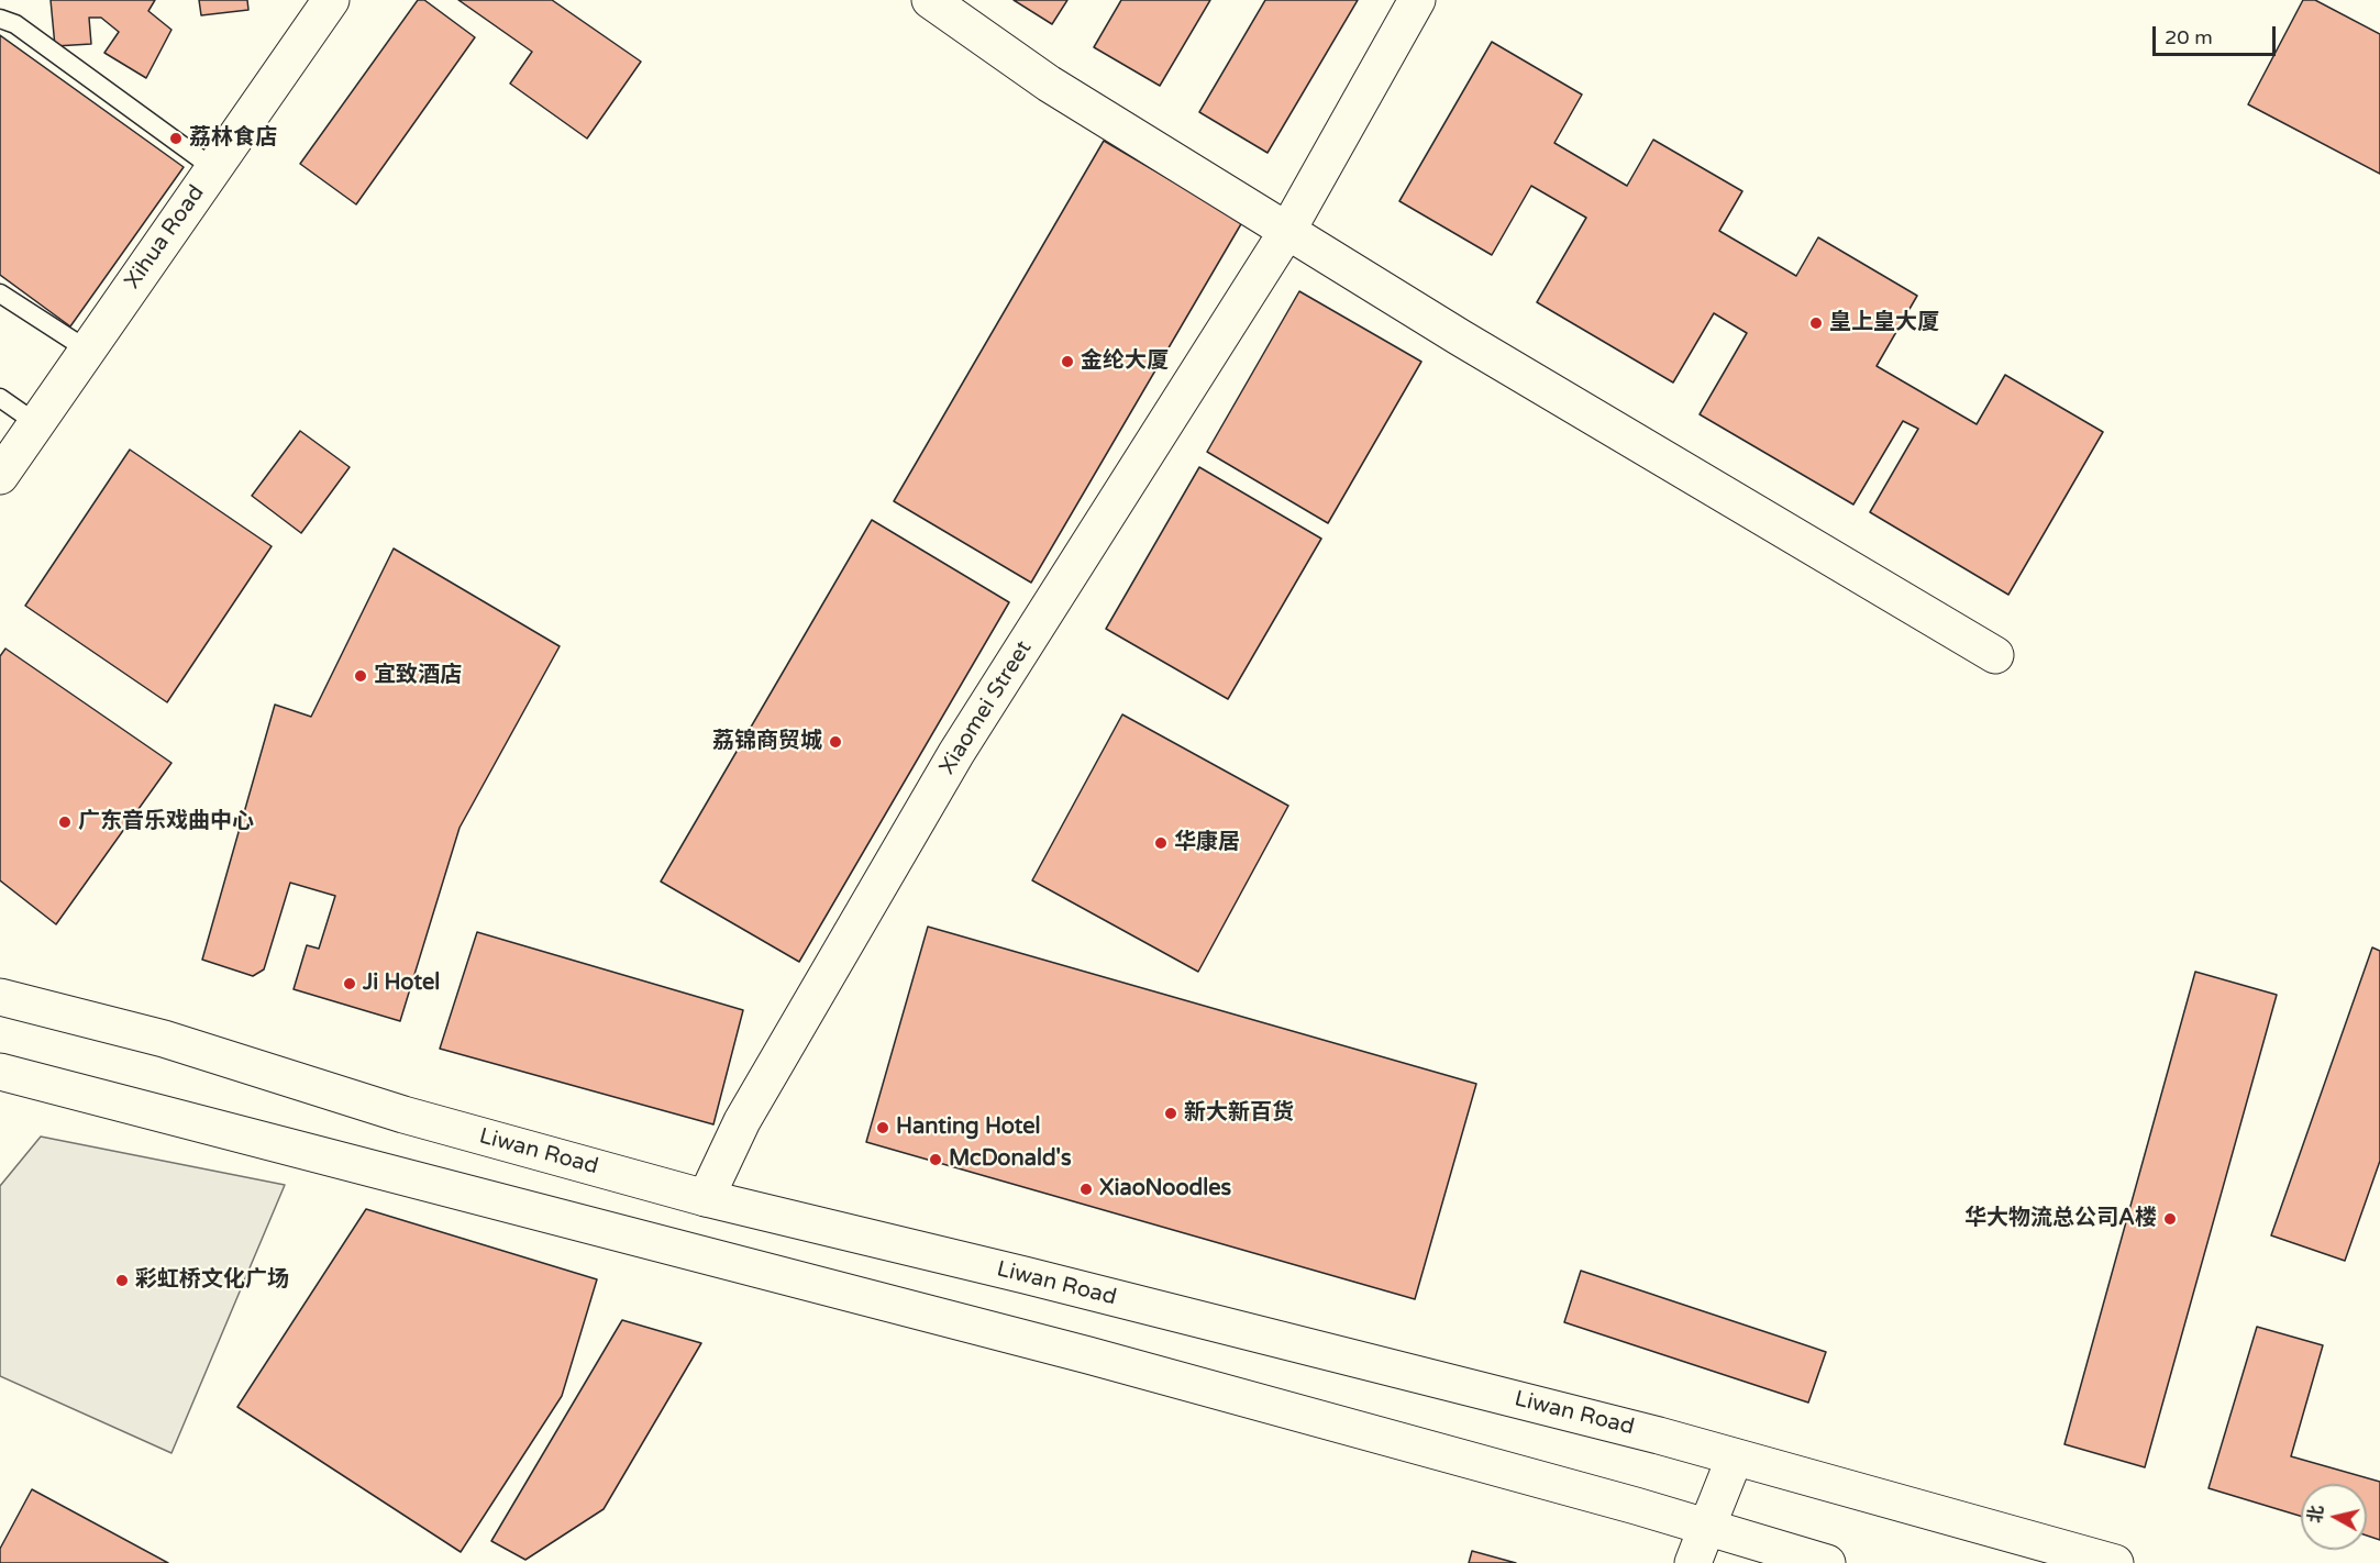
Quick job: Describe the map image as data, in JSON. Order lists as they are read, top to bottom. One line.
{"streets":{"main road":["Xihua Road","Xiaomei Street","Liwan Road"]},"crossings":[["Xiaomei Street","Liwan Road"]],"places":["荔林食店","皇上皇大厦","金纶大厦","宜致酒店","荔锦商贸城","广东音乐戏曲中心","华康居","Ji Hotel","新大新百货","Hanting Hotel","McDonald's","XiaoNoodles","华大物流总公司A楼","彩虹桥文化广场"],"scale_bar":"20 m","north":"left"}
